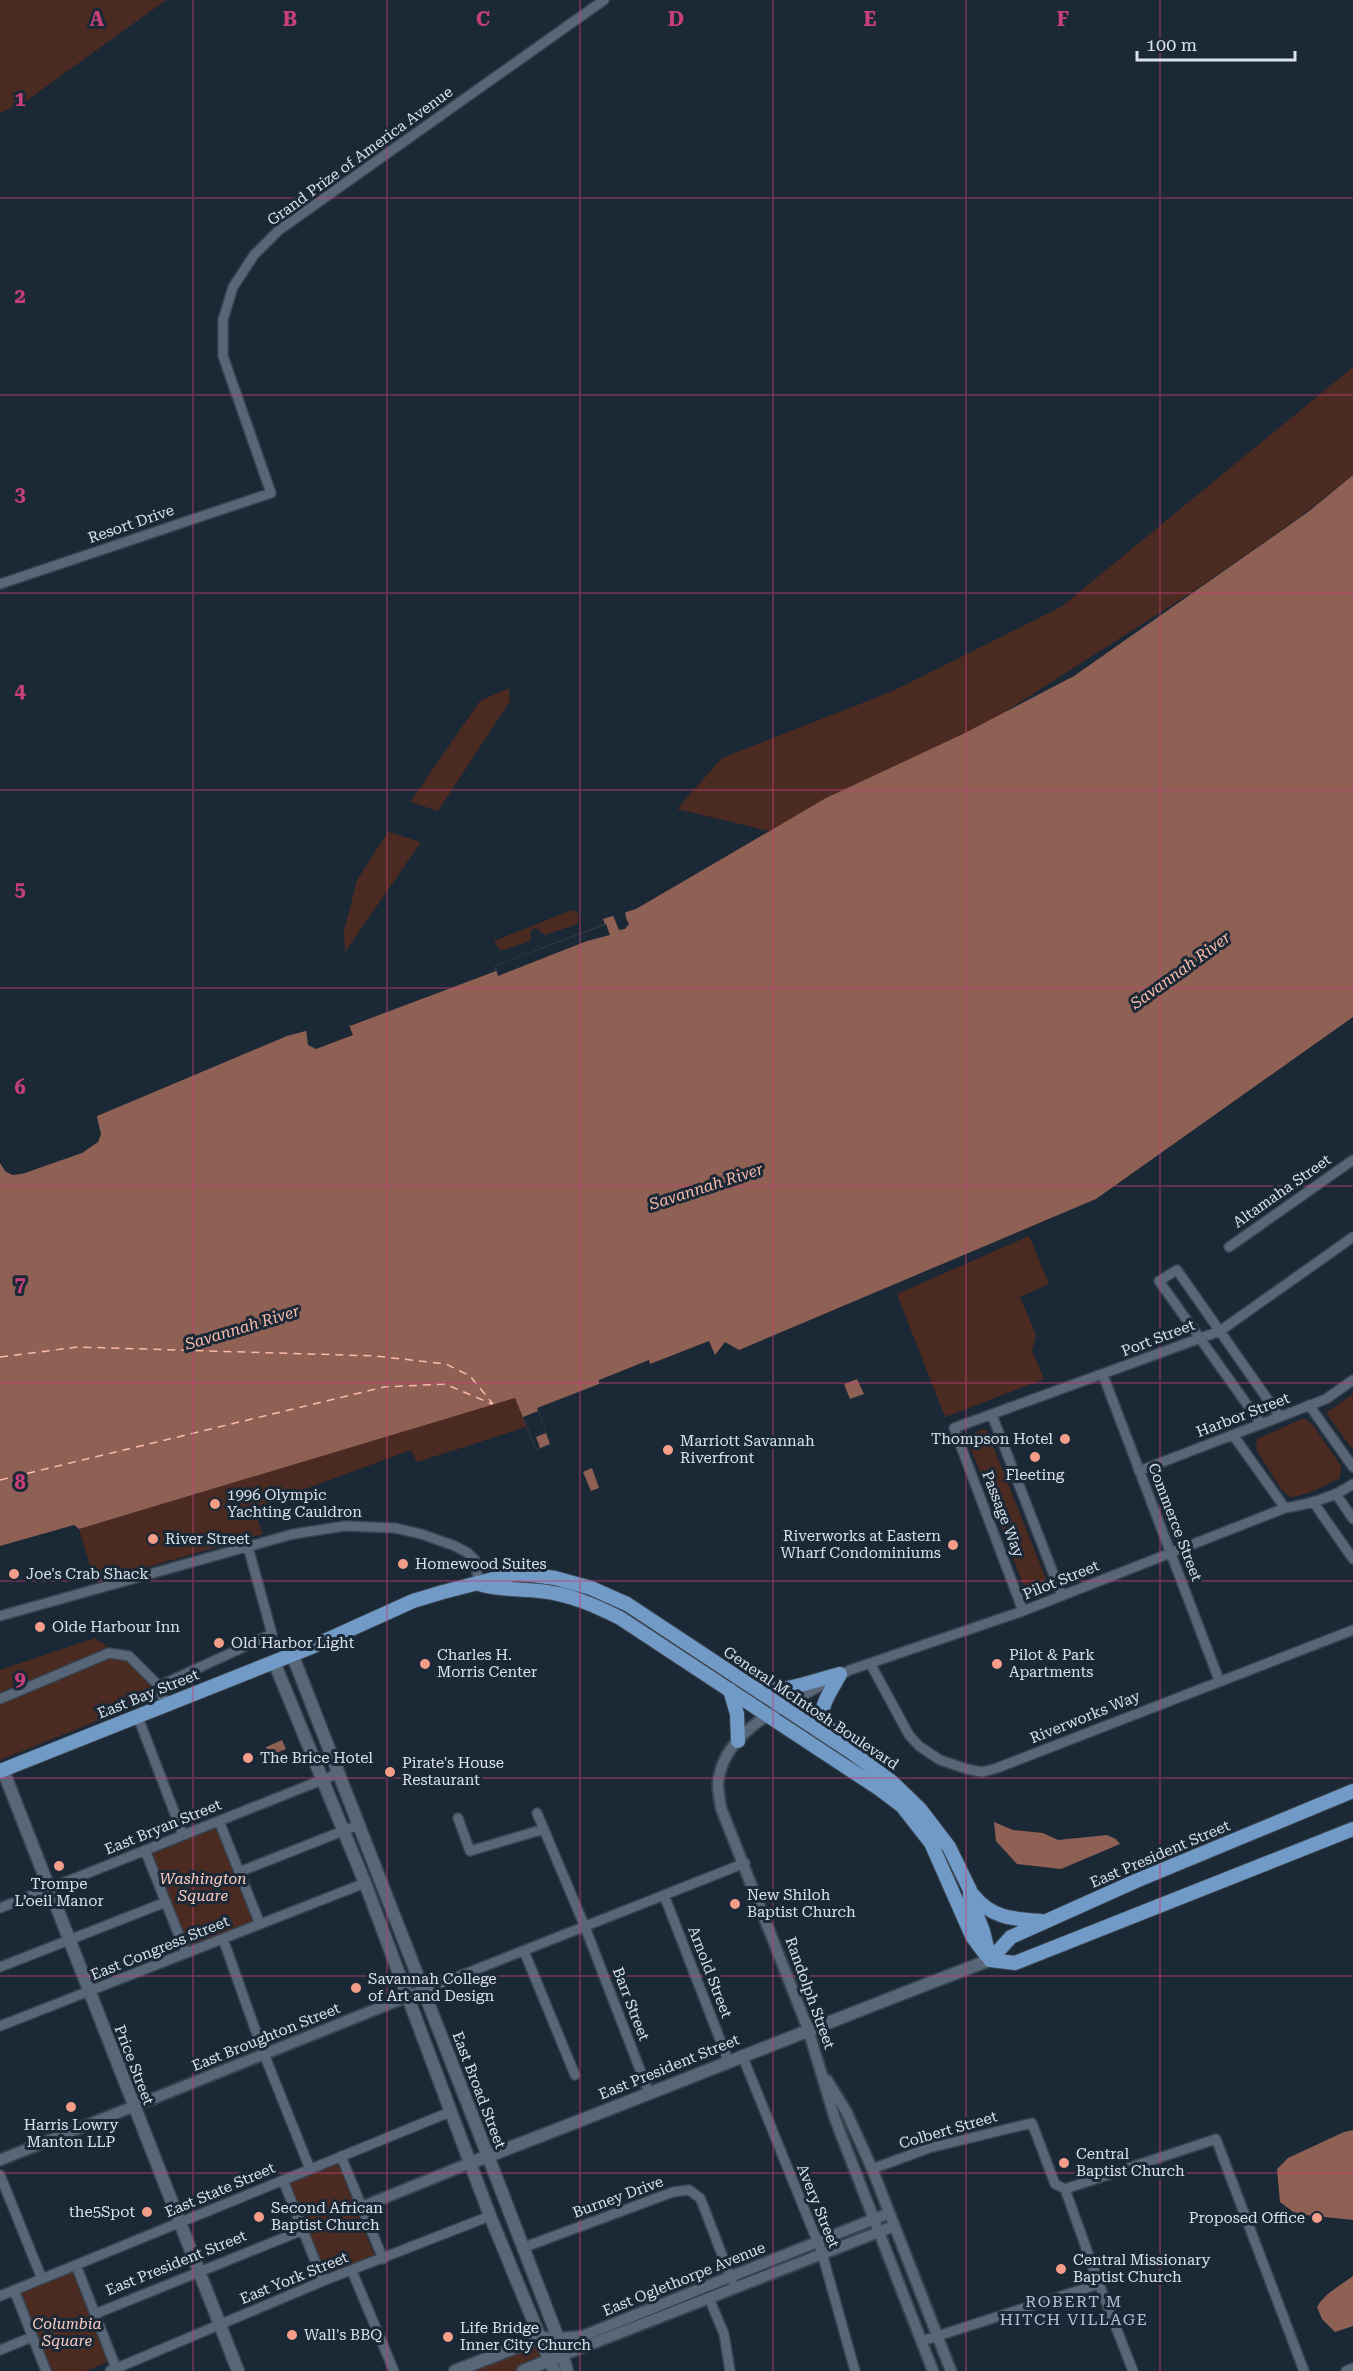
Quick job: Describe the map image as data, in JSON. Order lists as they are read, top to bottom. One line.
{"streets":{"main road":["East Bay Street","General McIntosh Boulevard","East President Street","Price Street","East Broad Street","East Oglethorpe Avenue"],"street":["Grand Prize of America Avenue","Resort Drive","Altamaha Street","Port Street","Harbor Street","Passage Way","Commerce Street","Pilot Street","Riverworks Way","East Bryan Street","East Congress Street","Arnold Street","Randolph Street","Barr Street","East Broughton Street","Colbert Street","East State Street","Burney Drive","Avery Street","East York Street"]},"crossings":[["Grand Prize of America Avenue","Resort Drive"],["Port Street","Passage Way"],["Port Street","Commerce Street"],["Harbor Street","Commerce Street"],["Passage Way","Pilot Street"],["Commerce Street","Pilot Street"],["Commerce Street","Riverworks Way"],["Pilot Street","General McIntosh Boulevard"],["Pilot Street","Riverworks Way"],["Pilot Street","Randolph Street"],["East Bay Street","General McIntosh Boulevard"],["East Bay Street","Price Street"],["East Bay Street","East Broad Street"],["General McIntosh Boulevard","East President Street"],["General McIntosh Boulevard","Randolph Street"],["East Bryan Street","Price Street"],["East Bryan Street","East Broad Street"],["East President Street","Arnold Street"],["East President Street","Randolph Street"],["East President Street","Barr Street"],["East President Street","Price Street"],["East President Street","East Broad Street"],["East President Street","Avery Street"],["East Congress Street","Price Street"],["Arnold Street","East Broughton Street"],["Randolph Street","East Broughton Street"],["Randolph Street","Colbert Street"],["Randolph Street","East Oglethorpe Avenue"],["Barr Street","East Broughton Street"],["East Broughton Street","Price Street"],["East Broughton Street","East Broad Street"],["Price Street","East State Street"],["Price Street","East York Street"],["East Broad Street","Burney Drive"],["East Broad Street","East Oglethorpe Avenue"],["Burney Drive","East Oglethorpe Avenue"],["Avery Street","East Oglethorpe Avenue"]],"districts":["ROBERT M HITCH VILLAGE"],"water":["Savannah River"],"parks":["Washington Square","Columbia Square"],"places":["Thompson Hotel","Marriott Savannah Riverfront","Fleeting","1996 Olympic Yachting Cauldron","River Street","Riverworks at Eastern Wharf Condominiums","Homewood Suites","Joe's Crab Shack","Olde Harbour Inn","Old Harbor Light","Charles H. Morris Center","Pilot & Park Apartments","The Brice Hotel","Pirate's House Restaurant","Trompe L’oeil Manor","New Shiloh Baptist Church","Savannah College of Art and Design","Harris Lowry Manton LLP","Central Baptist Church","the5Spot","Second African Baptist Church","Proposed Office","Central Missionary Baptist Church","Wall's BBQ","Life Bridge Inner City Church"],"scale_bar":"100 m","grid":{"columns":["A","B","C","D","E","F"],"rows":["1","2","3","4","5","6","7","8","9"]}}
